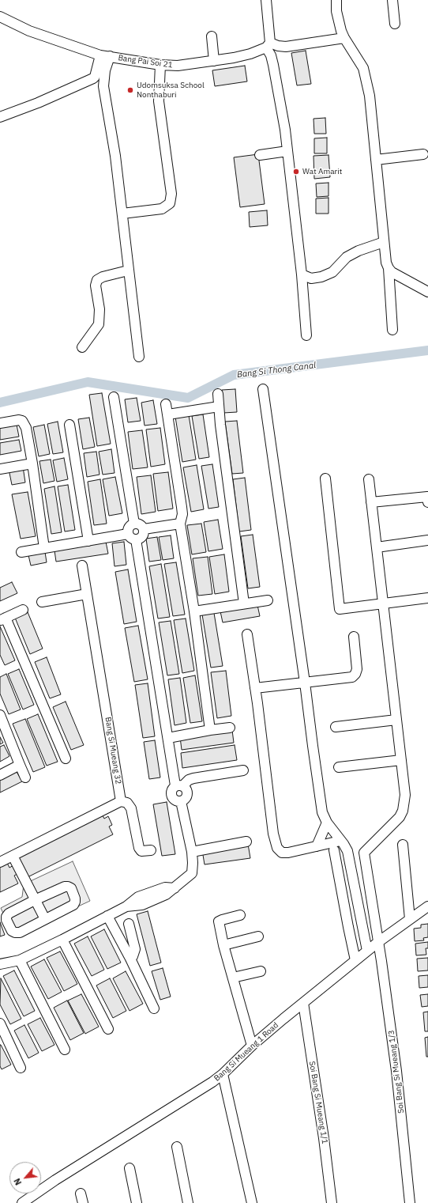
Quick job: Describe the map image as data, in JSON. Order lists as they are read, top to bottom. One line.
{"streets":{"street":["Bang Pai Soi 21","Bang Si Mueang 32","Bang Si Mueang 1 Road","Soi Bang Si Mueang 1/3","Soi Bang Si Mueang 1/1"]},"crossings":[["Bang Si Mueang 1 Road","Soi Bang Si Mueang 1/3"],["Bang Si Mueang 1 Road","Soi Bang Si Mueang 1/1"]],"water":["Bang Si Thong Canal"],"places":["Udomsuksa School Nonthaburi","Wat Amarit"],"north":"bottom left"}
